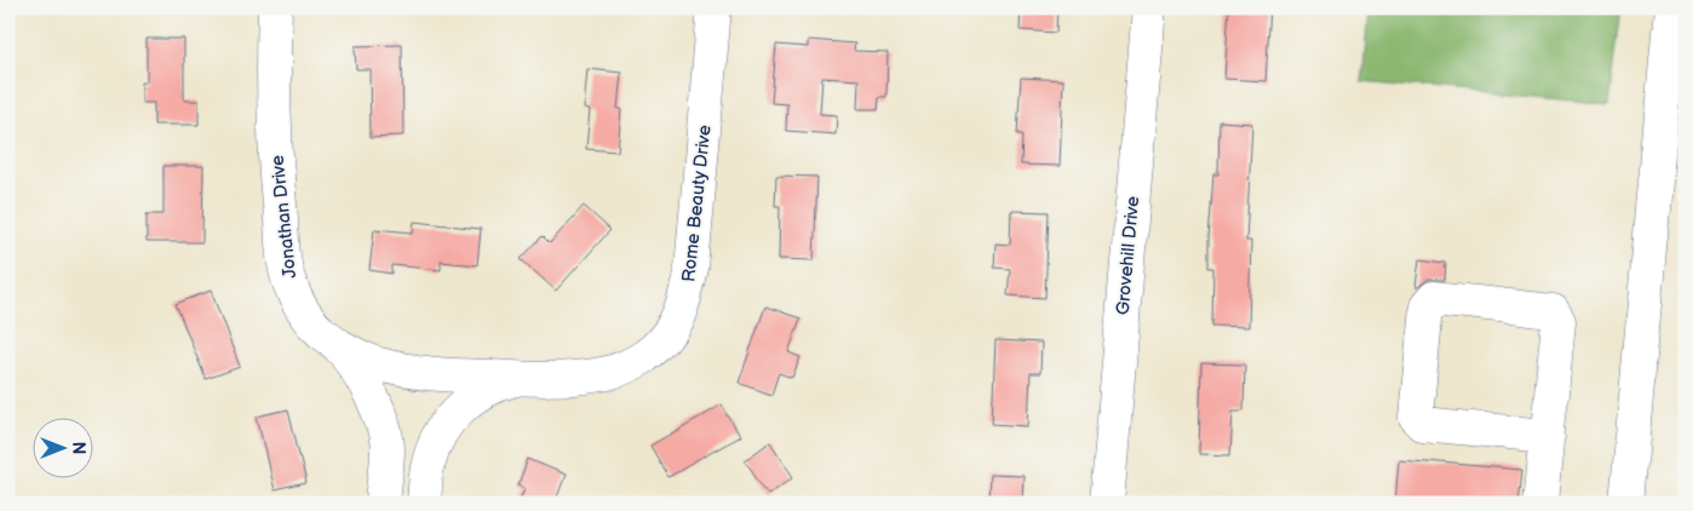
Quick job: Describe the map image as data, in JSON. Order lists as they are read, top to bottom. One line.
{"streets":{"street":["Rome Beauty Drive","Jonathan Drive","Grovehill Drive"]},"crossings":[["Rome Beauty Drive","Jonathan Drive"]],"north":"right"}
